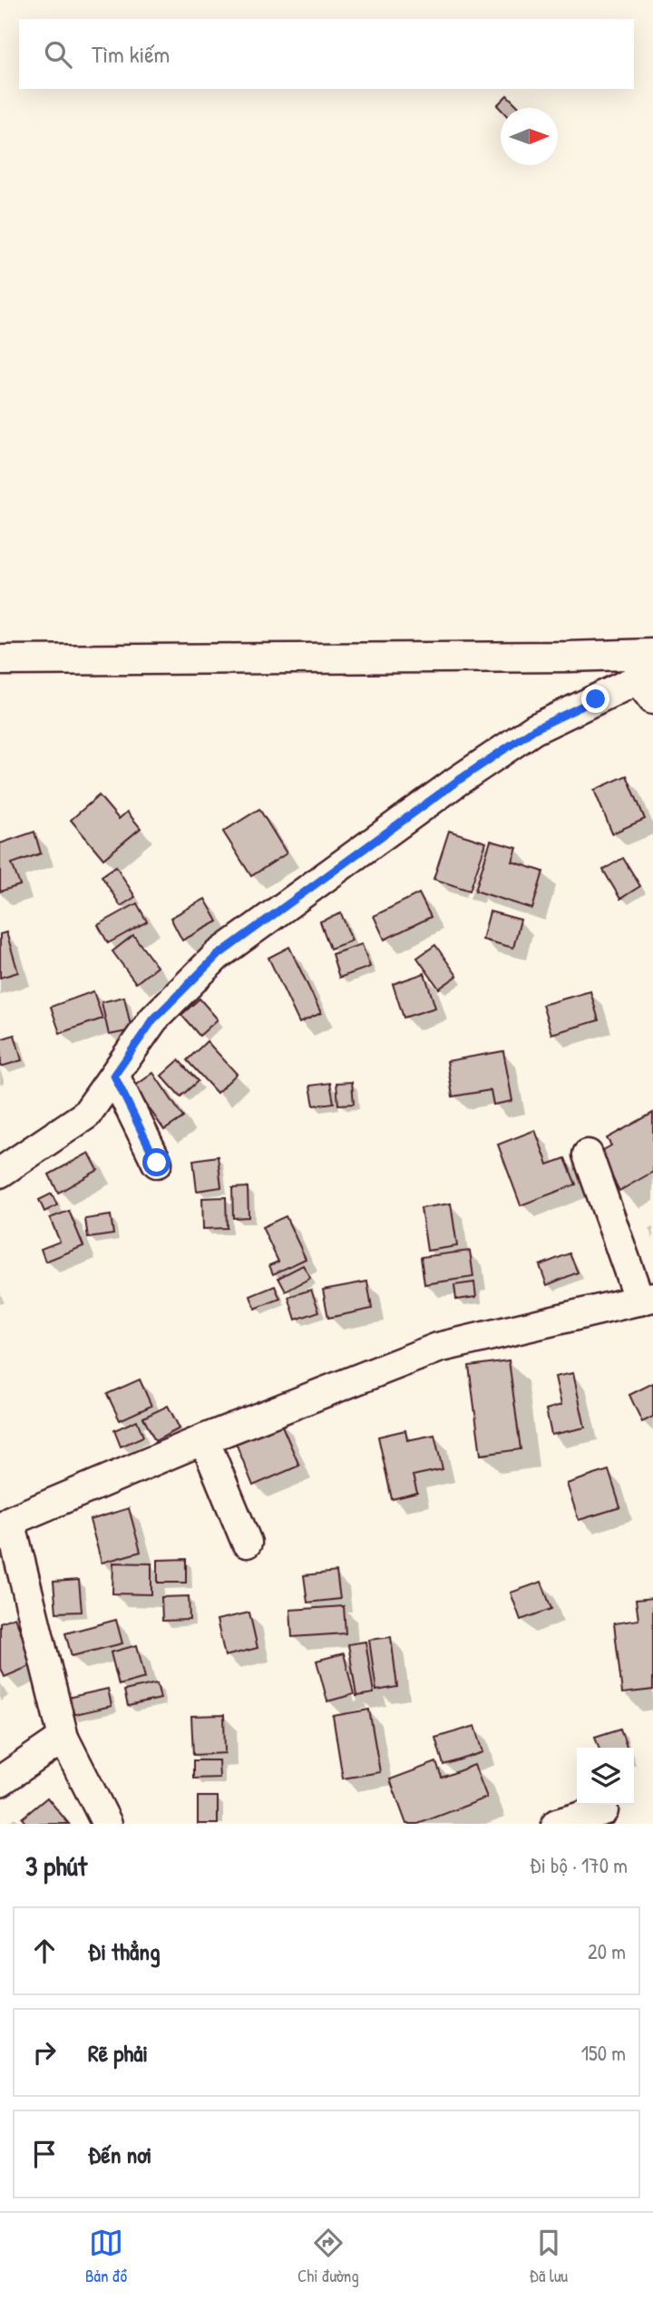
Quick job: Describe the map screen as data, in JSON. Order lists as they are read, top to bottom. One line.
{"north":"right","page":{"search":"Tìm kiếm","heading":["3 phút","Đi bộ · 170 m"],"list":[["Đi thẳng","20 m"],["Rẽ phải","150 m"],"Đến nơi"],"nav":["Bản đồ","Chỉ đường","Đã lưu"]}}
